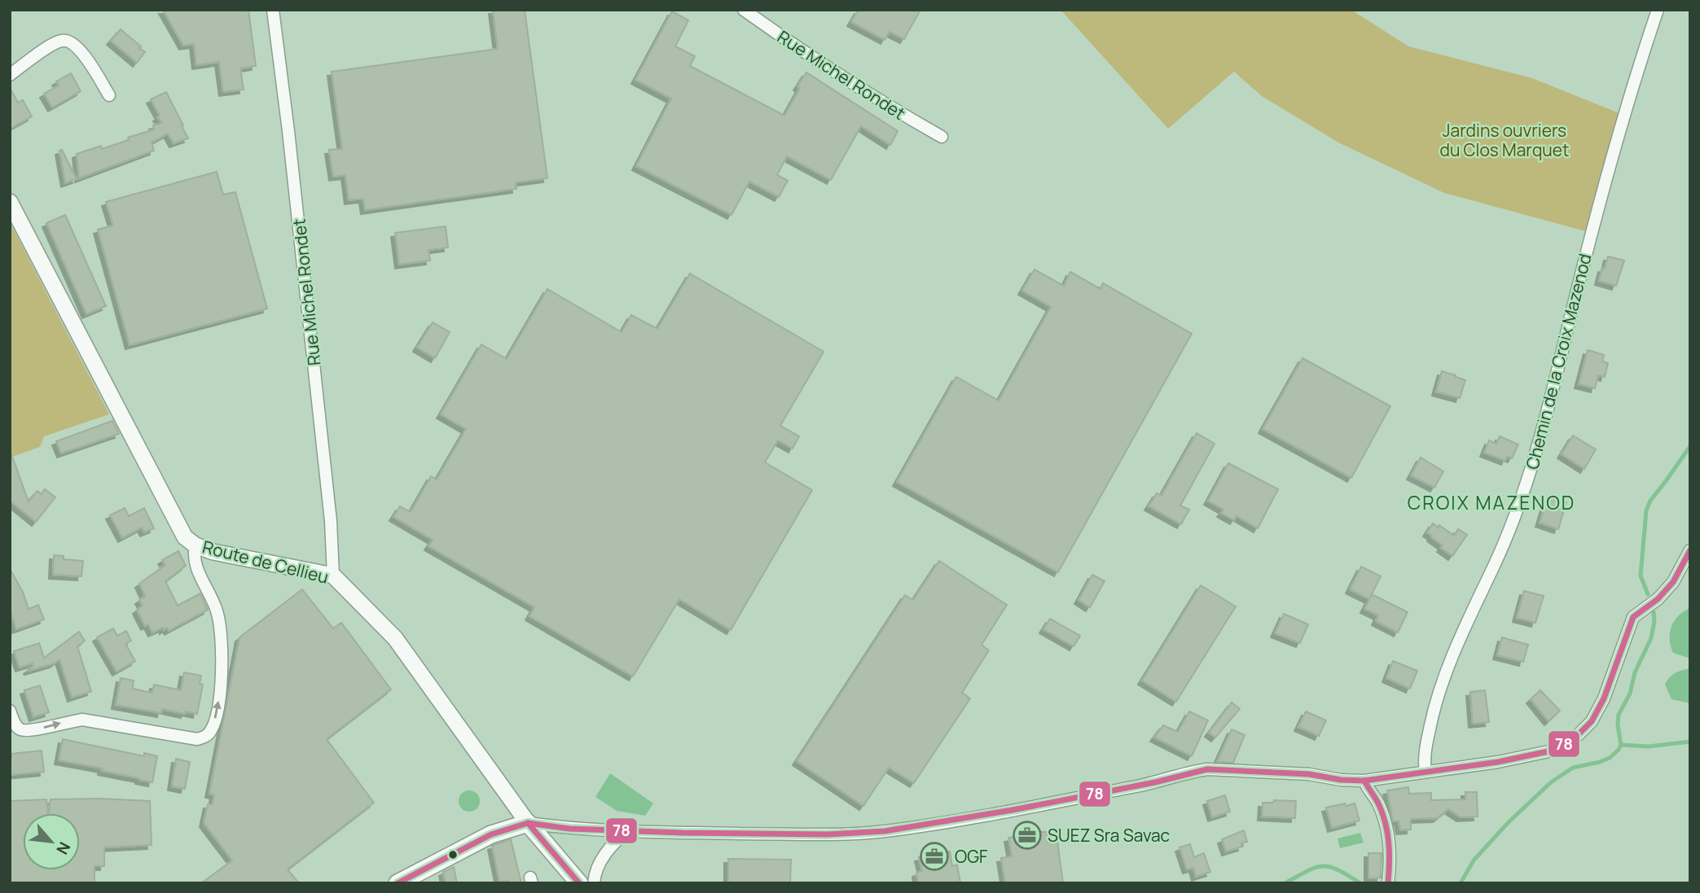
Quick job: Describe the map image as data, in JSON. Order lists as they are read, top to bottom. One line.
{"streets":{"main road":["Route de Cellieu"],"street":["Rue Michel Rondet","Chemin de la Croix Mazenod"]},"crossings":[["Rue Michel Rondet","Route de Cellieu"]],"districts":["CROIX MAZENOD"],"parks":["Jardins ouvriers du Clos Marquet"],"places":{"office":["SUEZ Sra Savac","OGF"]},"lines":["transit line 78"],"north":"bottom right"}
